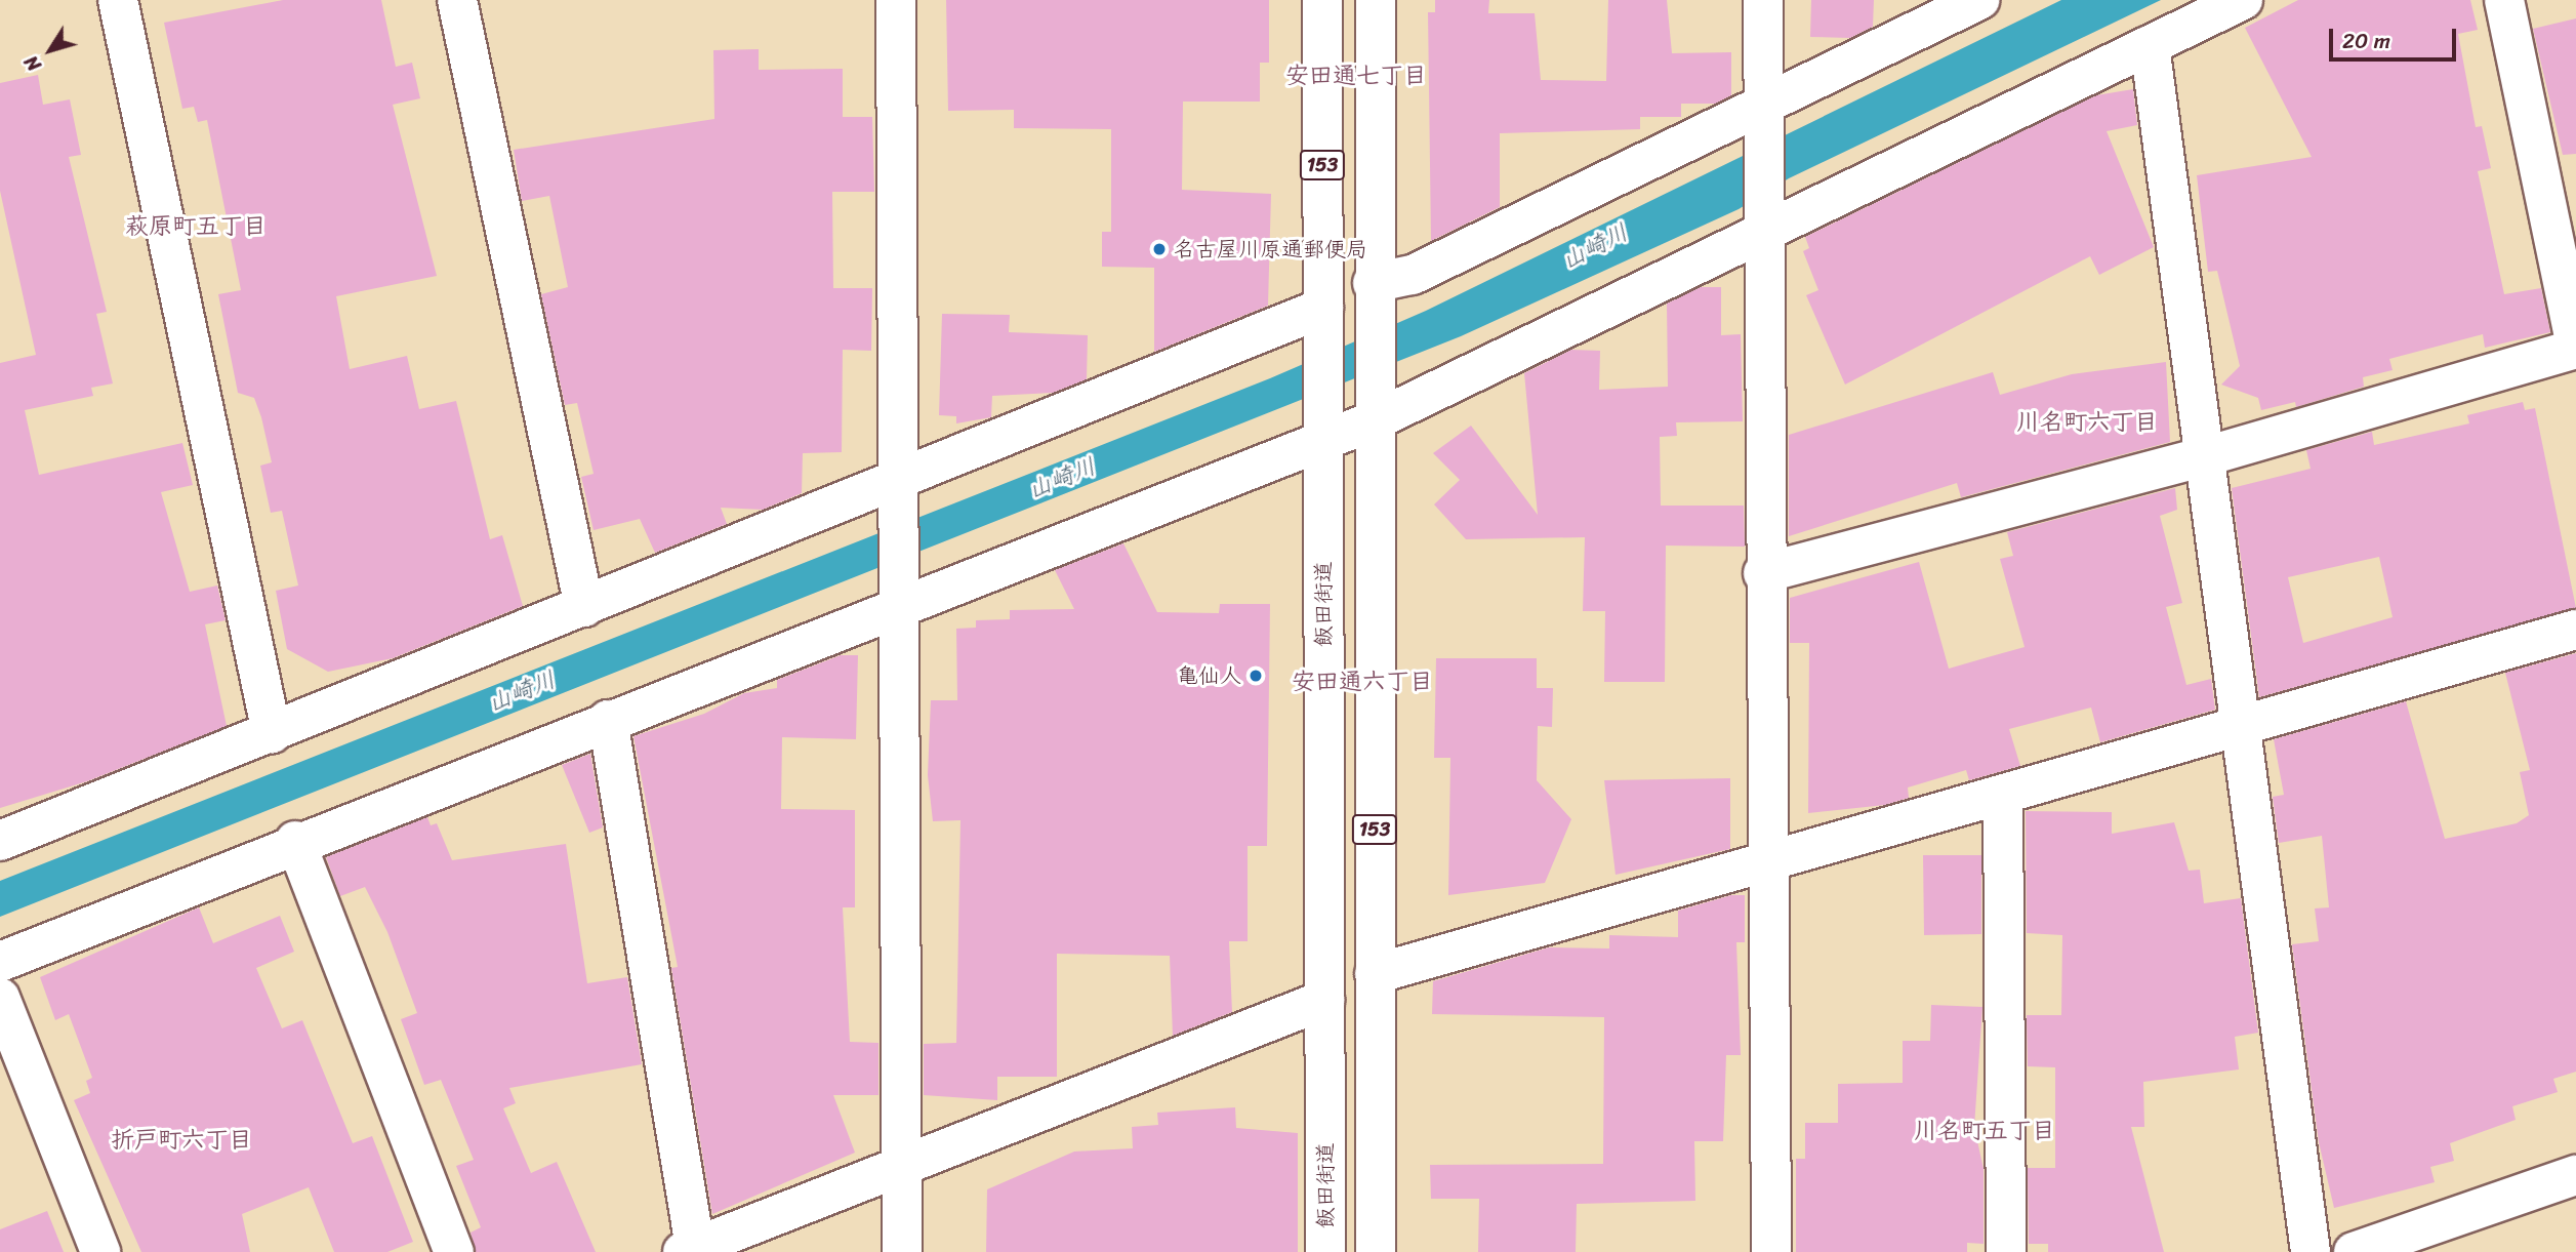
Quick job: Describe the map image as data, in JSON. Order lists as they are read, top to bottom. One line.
{"streets":{"main road":["153","飯田街道"]},"districts":["安田通七丁目","萩原町五丁目","川名町六丁目","安田通六丁目","川名町五丁目","折戸町六丁目"],"water":["山崎川"],"places":["名古屋川原通郵便局","亀仙人"],"scale_bar":"20 m","north":"bottom left"}
